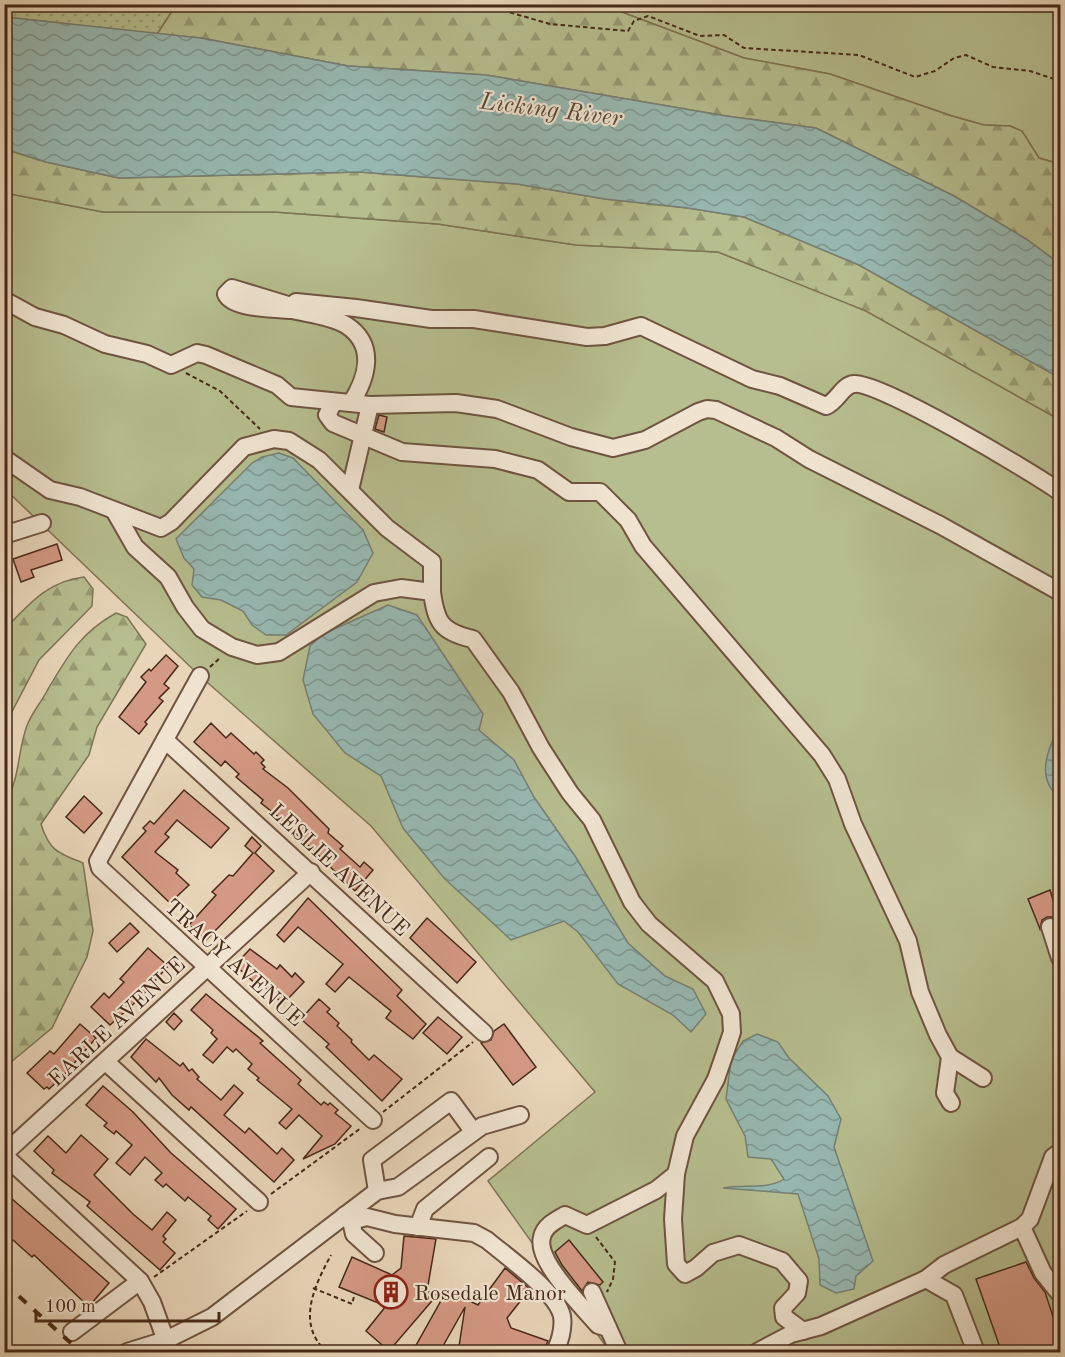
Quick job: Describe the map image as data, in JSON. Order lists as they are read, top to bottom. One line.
{"streets":{"street":["LESLIE AVENUE","TRACY AVENUE","EARLE AVENUE"]},"crossings":[["LESLIE AVENUE","TRACY AVENUE"],["LESLIE AVENUE","EARLE AVENUE"],["TRACY AVENUE","EARLE AVENUE"]],"water":["Licking River"],"places":{"building":["Rosedale Manor"]},"scale_bar":"100 m"}
